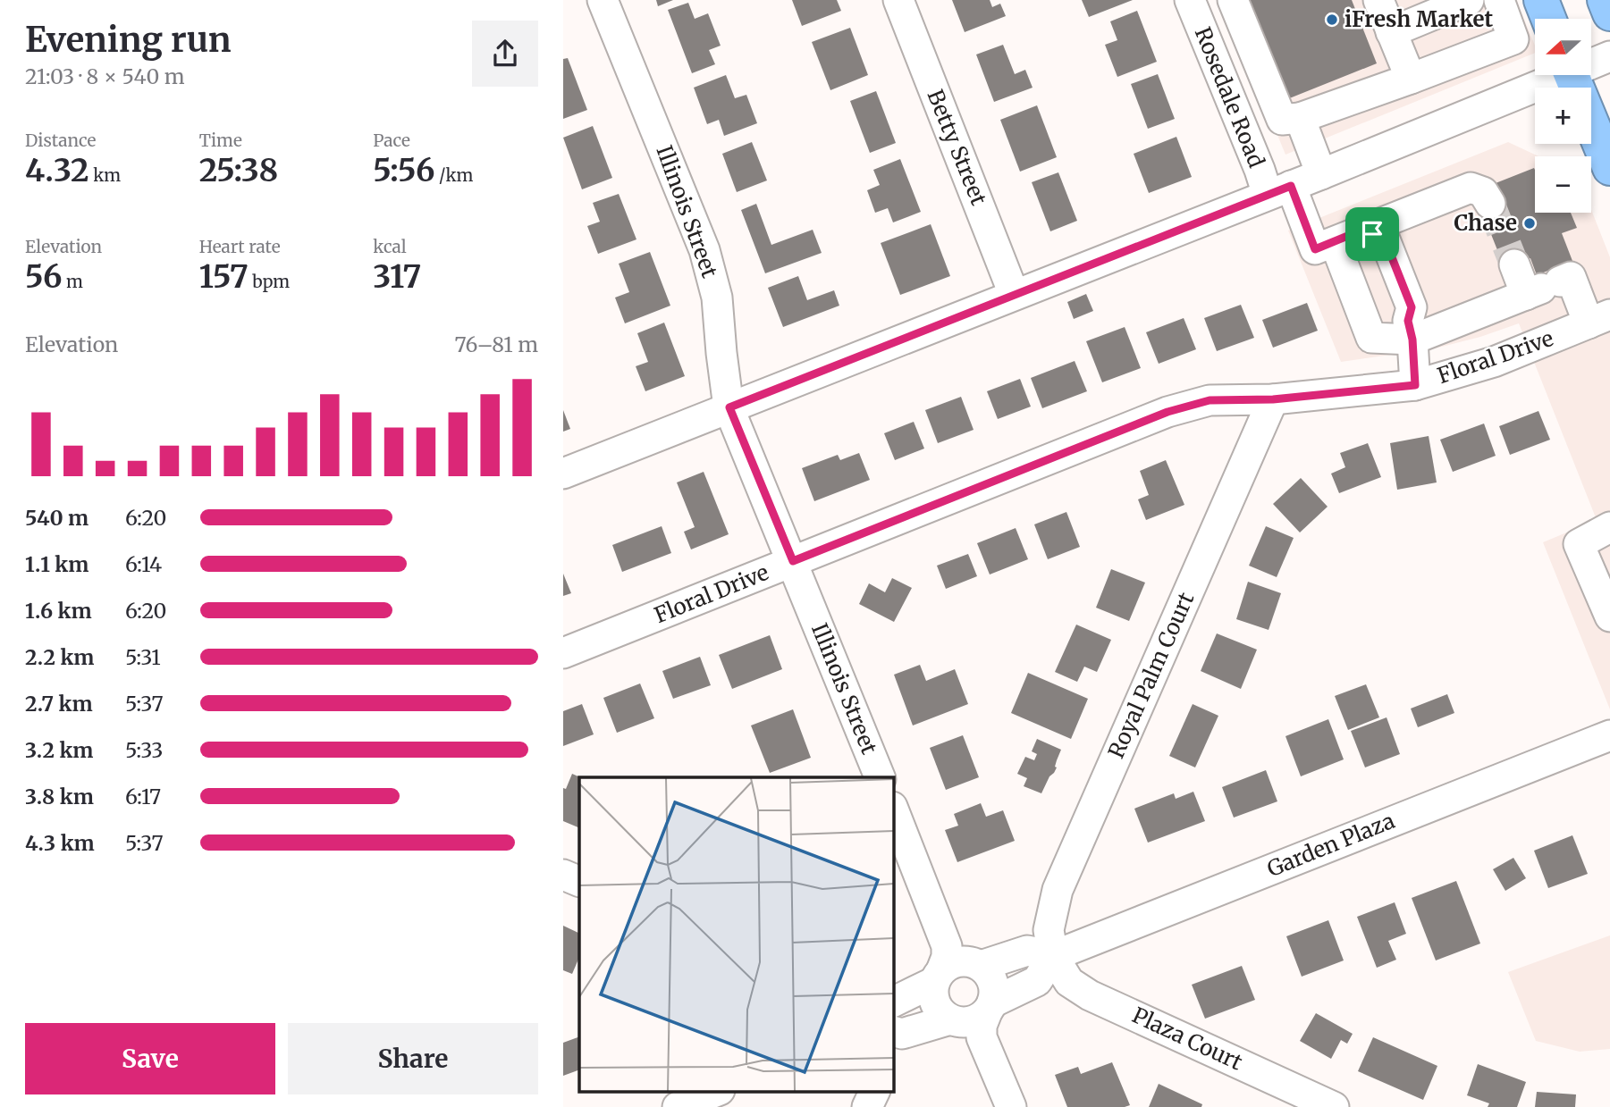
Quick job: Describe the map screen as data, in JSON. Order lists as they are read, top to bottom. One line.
{"streets":{"street":["Rosedale Road","Betty Street","Illinois Street","Floral Drive","Royal Palm Court","Garden Plaza","Plaza Court"]},"crossings":[["Illinois Street","Floral Drive"],["Floral Drive","Royal Palm Court"],["Royal Palm Court","Garden Plaza"],["Royal Palm Court","Plaza Court"],["Garden Plaza","Plaza Court"]],"places":["iFresh Market","Chase"],"north":"left","page":{"heading":["Evening run","21:03 · 8 × 540 m"],"map_buttons":["+","−"],"stats":[["Distance","4.32 km"],["Time","25:38"],["Pace","5:56 /km"],["Elevation","56 m"],["Heart rate","157 bpm"],["kcal","317"]],"chart":["Elevation","76–81 m"],"list":[{"name":"540 m","note":"6:20"},{"name":"1.1 km","note":"6:14"},{"name":"1.6 km","note":"6:20"},{"name":"2.2 km","note":"5:31"},{"name":"2.7 km","note":"5:37"},{"name":"3.2 km","note":"5:33"},{"name":"3.8 km","note":"6:17"},{"name":"4.3 km","note":"5:37"}],"buttons":["Save","Share"]}}
